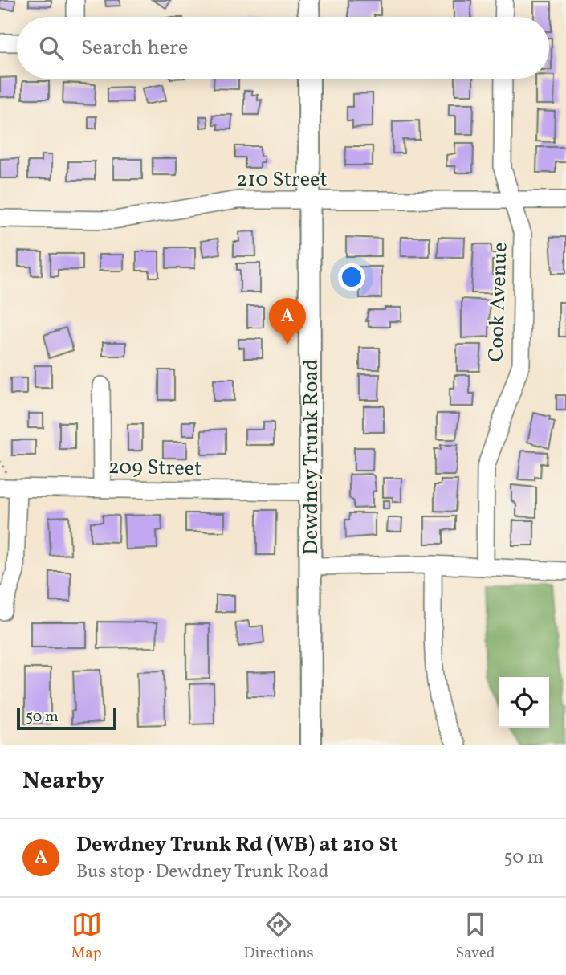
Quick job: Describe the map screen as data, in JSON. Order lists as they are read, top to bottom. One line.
{"streets":{"main road":["Dewdney Trunk Road"],"street":["210 Street","Cook Avenue","209 Street"]},"crossings":[["210 Street","Cook Avenue"],["210 Street","Dewdney Trunk Road"],["Dewdney Trunk Road","209 Street"]],"scale_bar":"50 m","page":{"search":"Search here","pins":"A","scale":"50 m","heading":"Nearby","list":[{"mark":"A","name":"Dewdney Trunk Rd (WB) at 210 St","note":"Bus stop · Dewdney Trunk Road","value":"50 m"}],"nav":["Map","Directions","Saved"]}}
